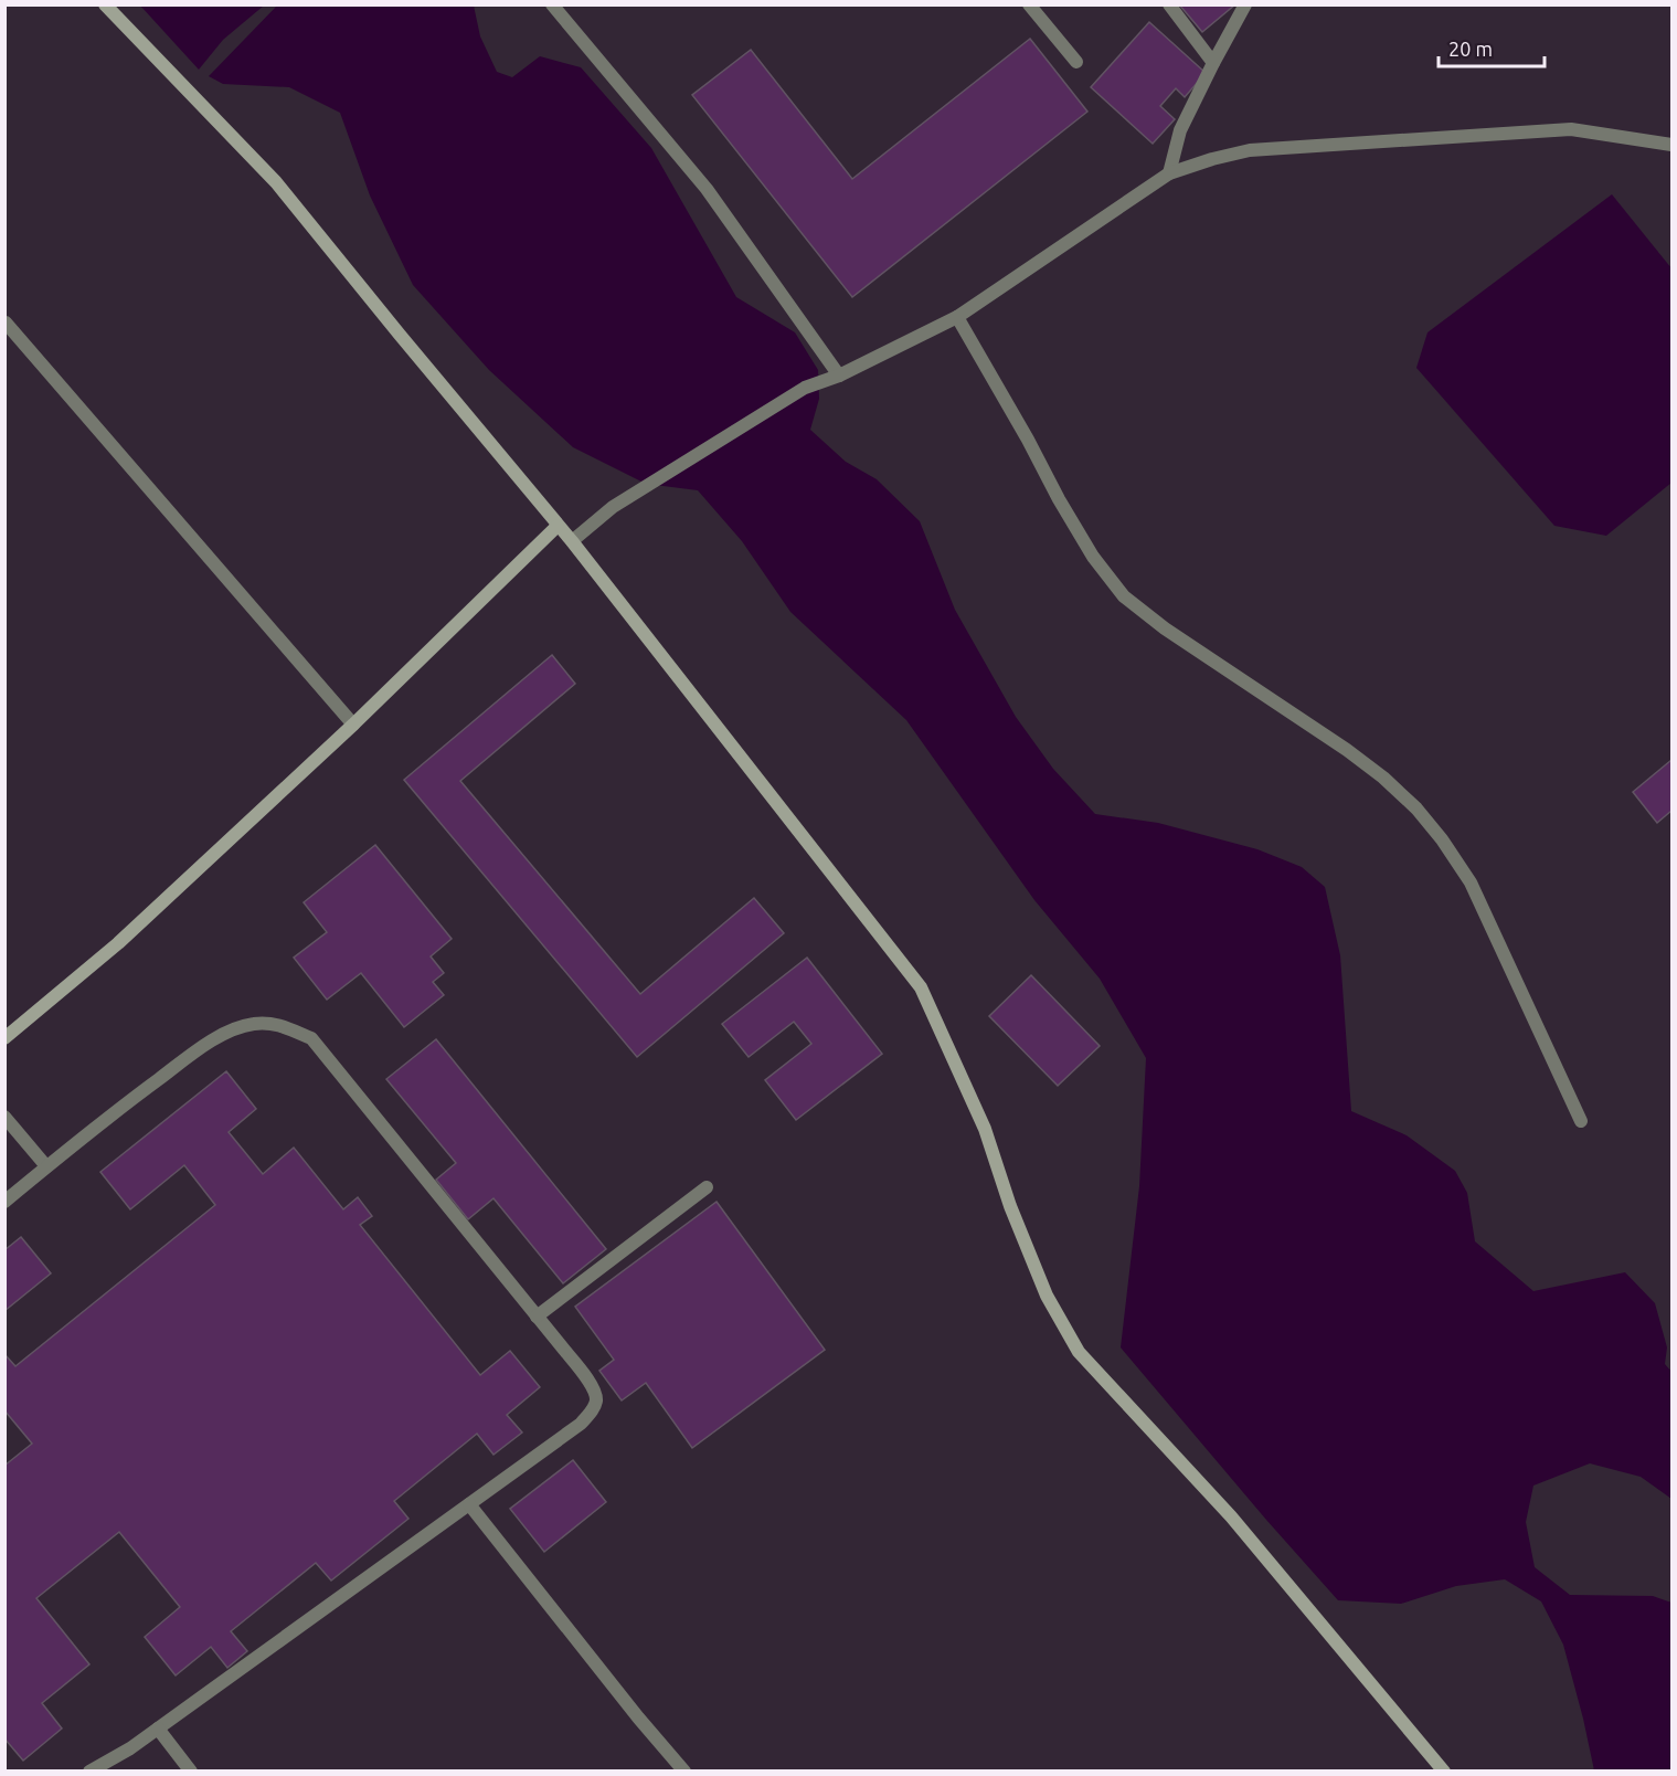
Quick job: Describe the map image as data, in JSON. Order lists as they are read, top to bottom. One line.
{"scale_bar":"20 m"}
